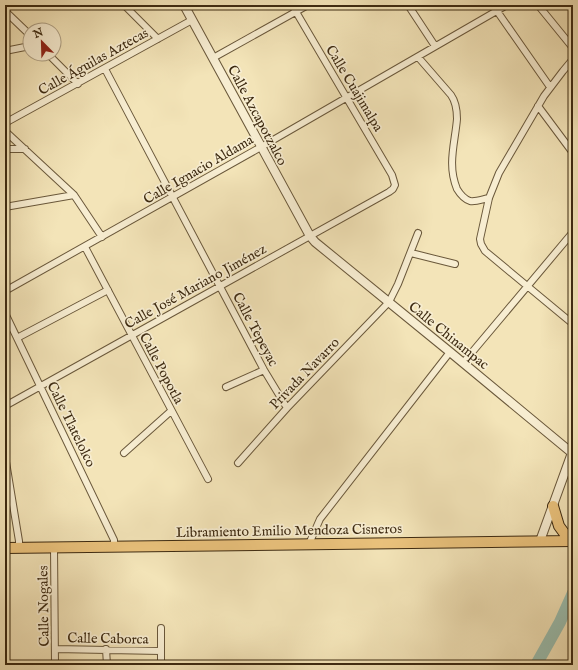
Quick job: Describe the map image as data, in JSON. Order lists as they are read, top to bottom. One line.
{"streets":{"main road":["Libramiento Emilio Mendoza Cisneros"],"street":["Calle Águilas Aztecas","Calle Cuajimalpa","Calle Azcapotzalco","Calle Ignacio Aldama","Calle José Mariano Jiménez","Calle Tepeyac","Calle Chinampac","Calle Popotla","Privada Navarro","Calle Tlatelolco","Calle Nogales","Calle Caborca"]},"crossings":[["Calle Águilas Aztecas","Calle Azcapotzalco"],["Calle Águilas Aztecas","Calle Tepeyac"],["Calle Cuajimalpa","Calle Ignacio Aldama"],["Calle Cuajimalpa","Calle José Mariano Jiménez"],["Calle Azcapotzalco","Calle Ignacio Aldama"],["Calle Azcapotzalco","Calle José Mariano Jiménez"],["Calle Azcapotzalco","Calle Chinampac"],["Calle Ignacio Aldama","Calle Tepeyac"],["Calle Ignacio Aldama","Calle Popotla"],["Calle José Mariano Jiménez","Calle Tepeyac"],["Calle José Mariano Jiménez","Calle Chinampac"],["Calle José Mariano Jiménez","Calle Popotla"],["Calle José Mariano Jiménez","Calle Tlatelolco"],["Calle Tepeyac","Privada Navarro"],["Calle Chinampac","Privada Navarro"],["Calle Tlatelolco","Libramiento Emilio Mendoza Cisneros"],["Libramiento Emilio Mendoza Cisneros","Calle Nogales"],["Calle Nogales","Calle Caborca"]],"north":"top left"}
